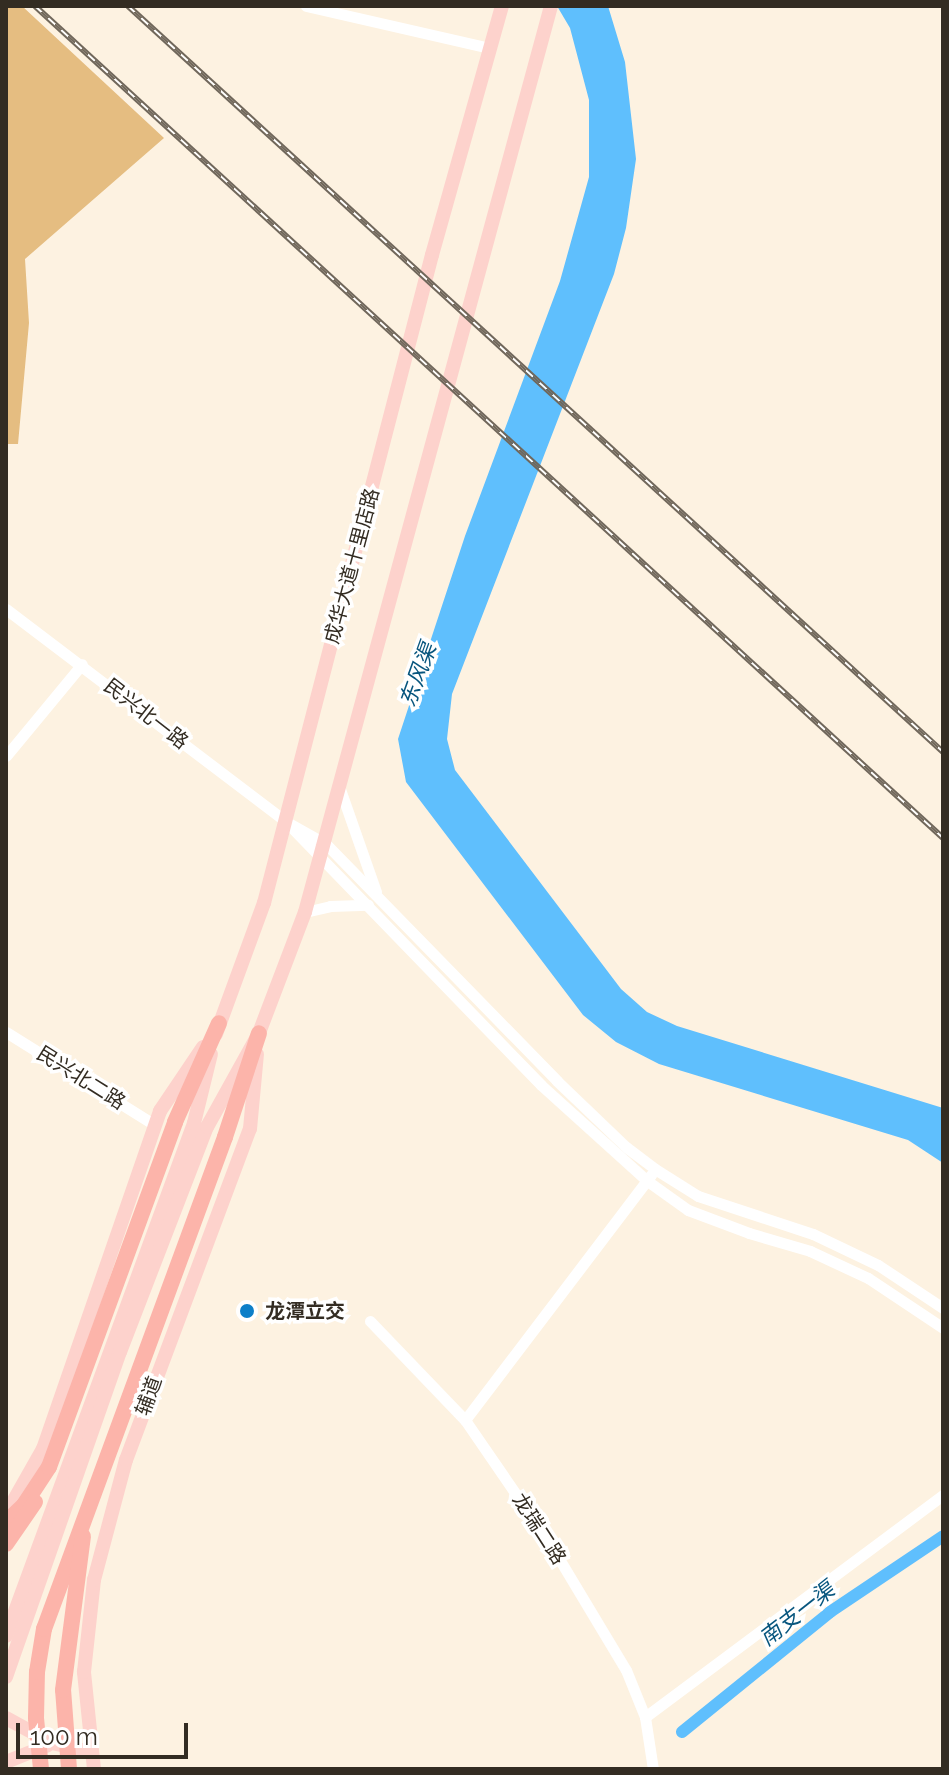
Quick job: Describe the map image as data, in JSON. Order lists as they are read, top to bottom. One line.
{"streets":{"main road":["成华大道十里店路","辅道"],"street":["民兴北一路","民兴北二路","龙瑞二路"]},"crossings":[["成华大道十里店路","民兴北一路"]],"water":["东风渠","南支一渠"],"places":["龙潭立交"],"scale_bar":"100 m"}
